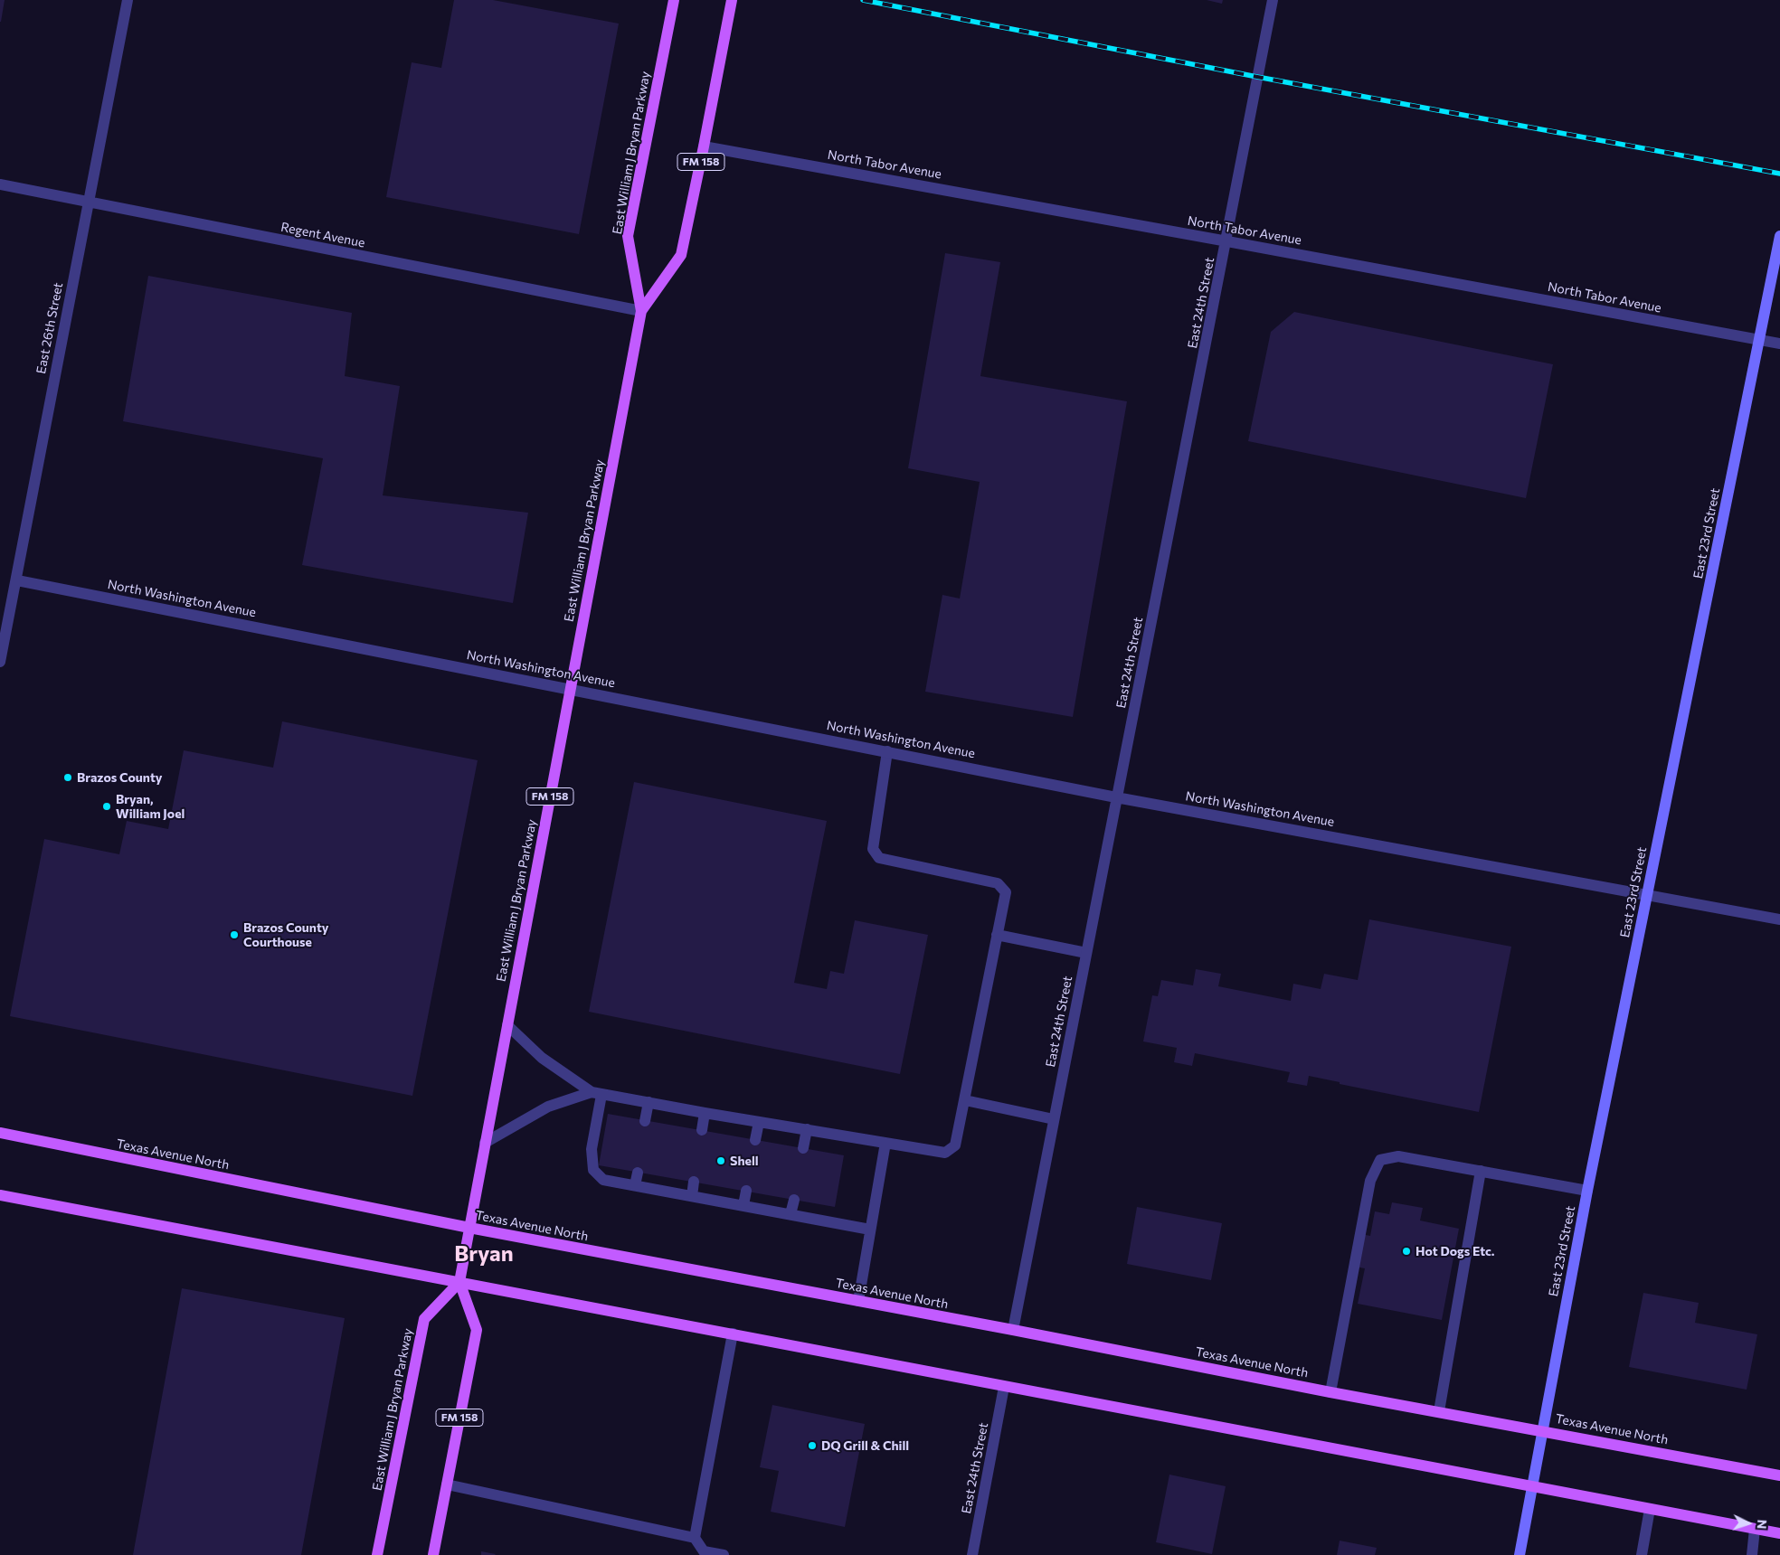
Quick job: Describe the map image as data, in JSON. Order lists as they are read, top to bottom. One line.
{"streets":{"main road":["East William J Bryan Parkway","FM 158","Texas Avenue North"],"street":["North Tabor Avenue","Regent Avenue","East 24th Street","East 26th Street","East 23rd Street","North Washington Avenue"]},"crossings":[["East William J Bryan Parkway","North Tabor Avenue"],["East William J Bryan Parkway","Regent Avenue"],["East William J Bryan Parkway","North Washington Avenue"],["East William J Bryan Parkway","Texas Avenue North"],["North Tabor Avenue","East 24th Street"],["North Tabor Avenue","East 23rd Street"],["Regent Avenue","East 26th Street"],["East 24th Street","North Washington Avenue"],["East 24th Street","Texas Avenue North"],["East 26th Street","North Washington Avenue"],["East 23rd Street","North Washington Avenue"],["East 23rd Street","Texas Avenue North"]],"districts":["Bryan"],"places":["Brazos County","Bryan, William Joel","Brazos County Courthouse","Shell","Hot Dogs Etc.","DQ Grill & Chill"],"north":"right"}
